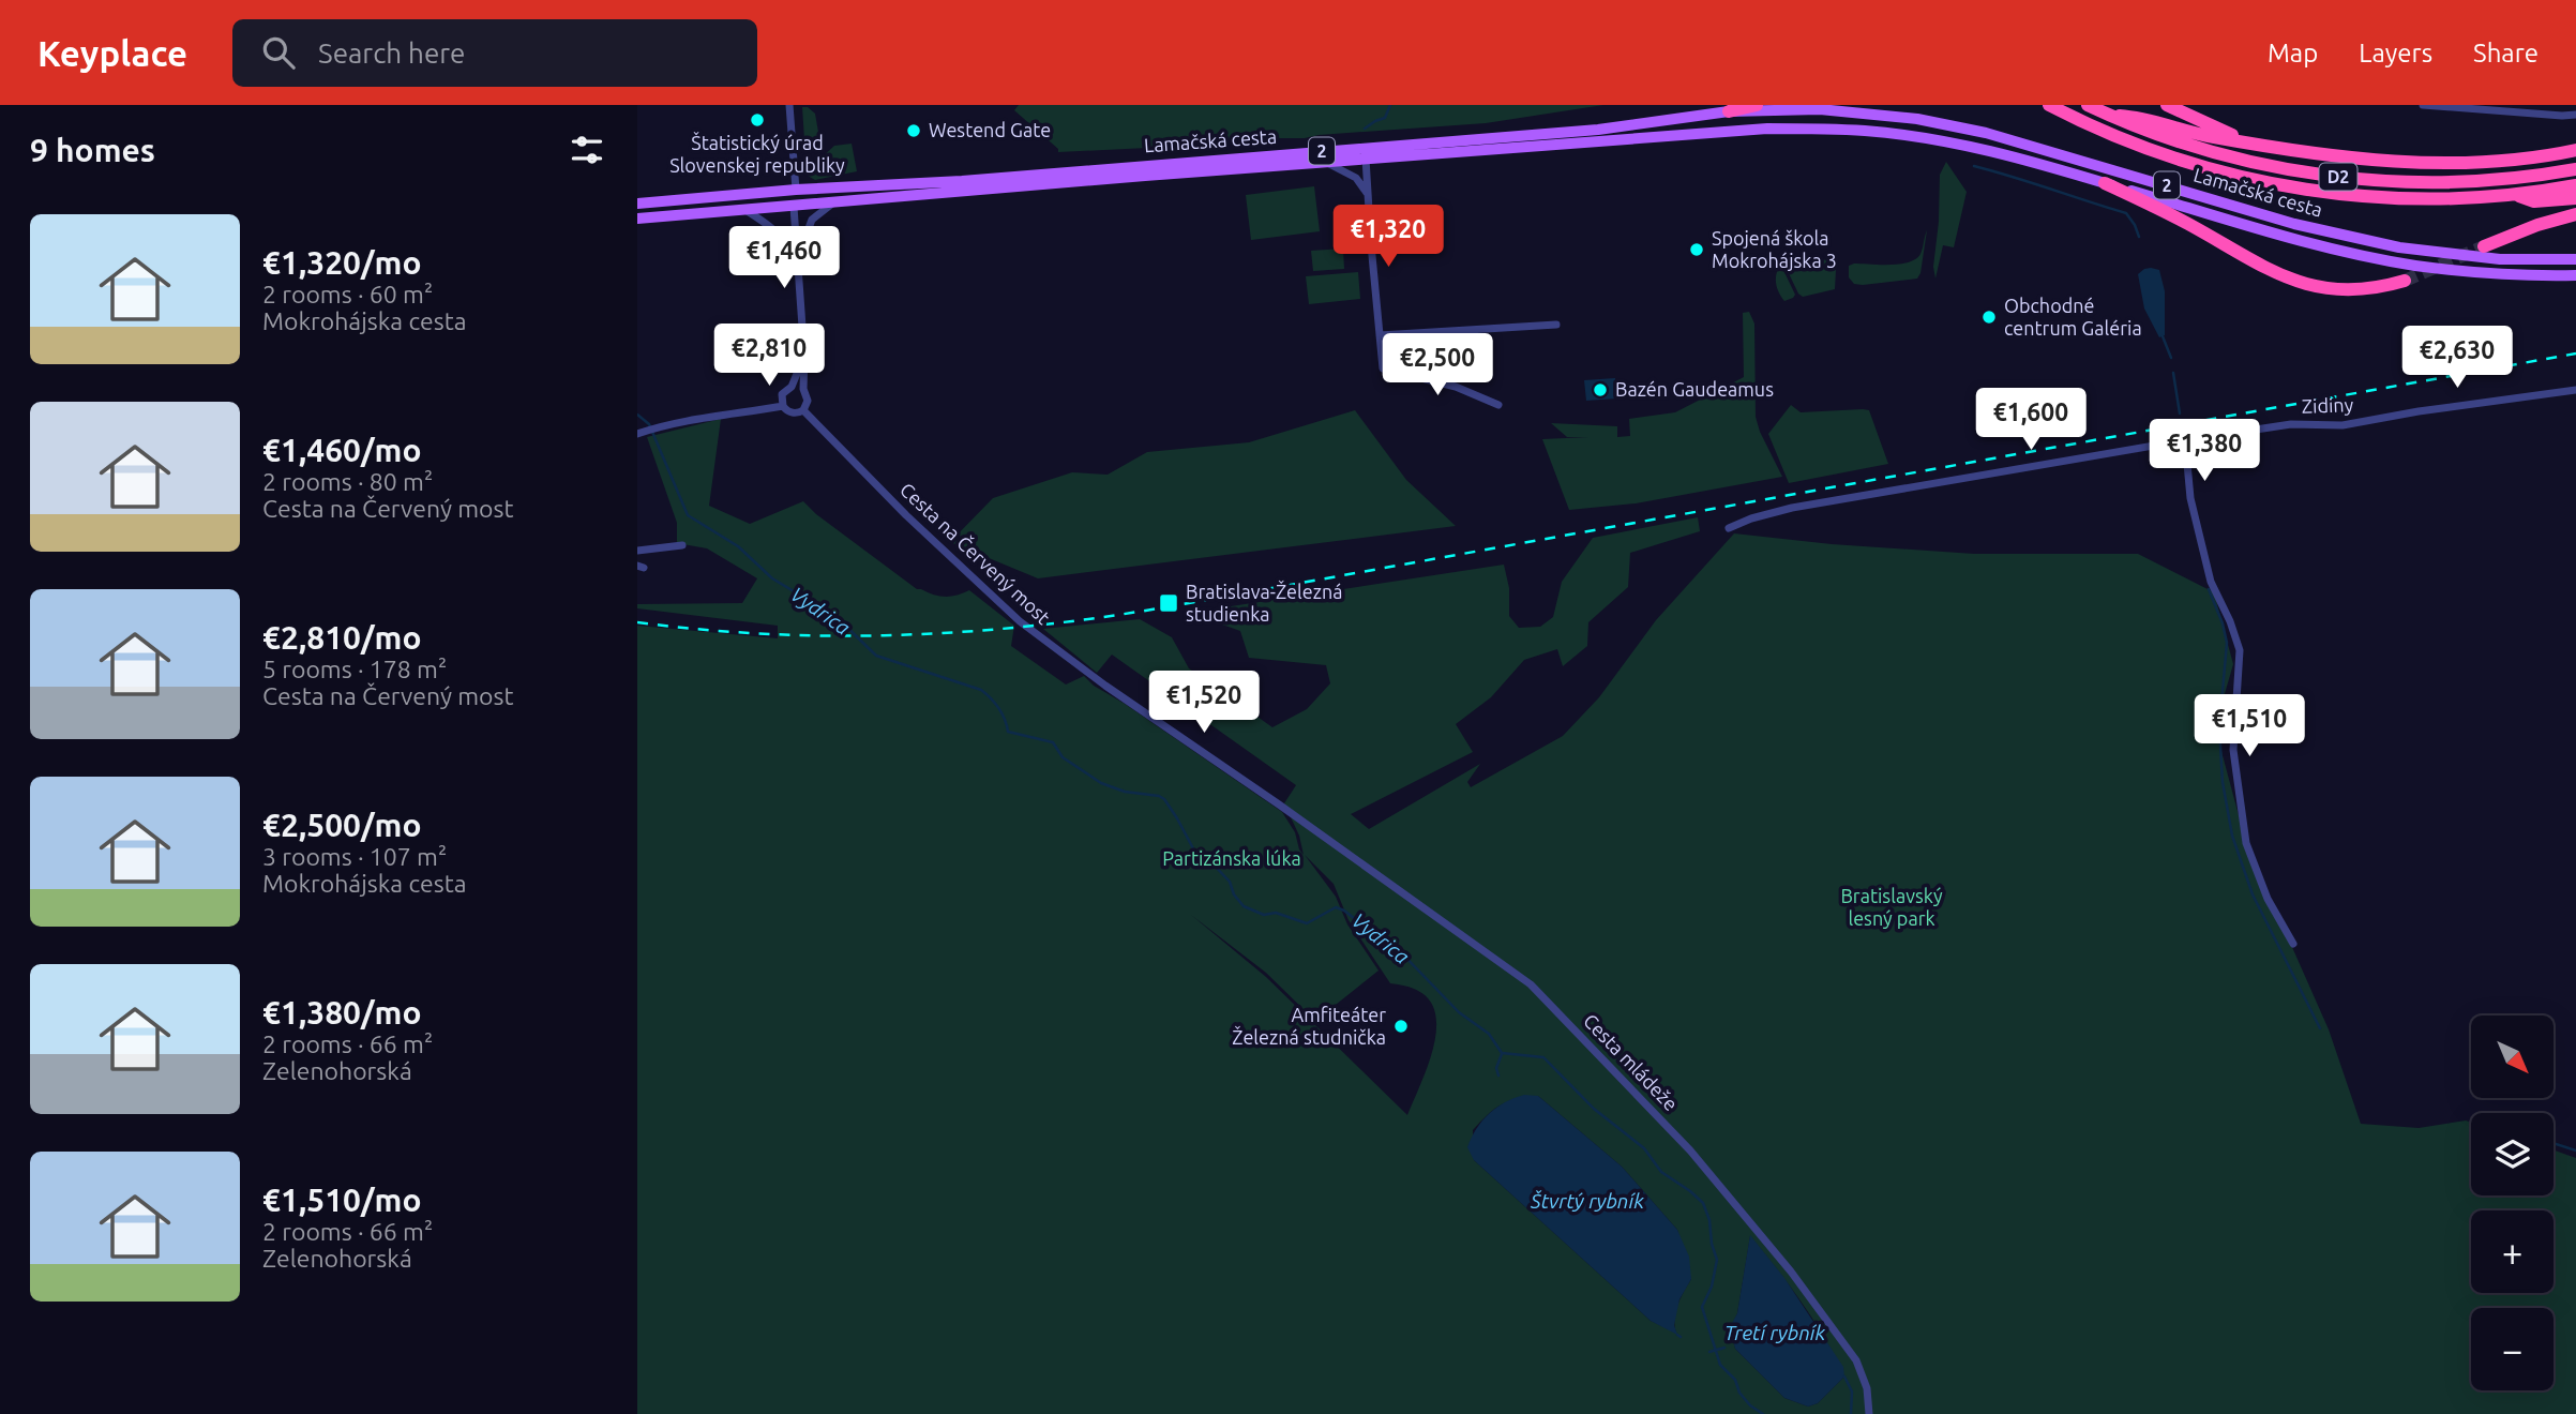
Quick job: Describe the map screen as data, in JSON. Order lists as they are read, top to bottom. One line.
{"streets":{"highway":["D2"],"main road":["Lamačská cesta","2"],"street":["Zidiny","Cesta na Červený most","Cesta mládeže"]},"crossings":[["Cesta na Červený most","Cesta mládeže"]],"water":["Vydrica","Štvrtý rybník","Tretí rybník"],"parks":["Partizánska lúka","Bratislavský lesný park"],"places":{"other":["Štatistický úrad Slovenskej republiky","Westend Gate","Spojená škola Mokrohájska 3","Obchodné centrum Galéria","Bazén Gaudeamus","Amfiteáter Železná studnička"],"transit":["Bratislava-Železná studienka"]},"north":"bottom right","page":{"header":"Keyplace","search":"Search here","nav":["Map","Layers","Share"],"heading":"9 homes","list":[{"name":"€1,320/mo","note":"2 rooms · 60 m² · Mokrohájska cesta"},{"name":"€1,460/mo","note":"2 rooms · 80 m² · Cesta na Červený most"},{"name":"€2,810/mo","note":"5 rooms · 178 m² · Cesta na Červený most"},{"name":"€2,500/mo","note":"3 rooms · 107 m² · Mokrohájska cesta"},{"name":"€1,380/mo","note":"2 rooms · 66 m² · Zelenohorská"},{"name":"€1,510/mo","note":"2 rooms · 66 m² · Zelenohorská"}],"price":["€1,320","€1,460","€2,810","€2,630","€2,500","€1,600","€1,380","€1,520","€1,510"],"map_buttons":["+","−"]}}
